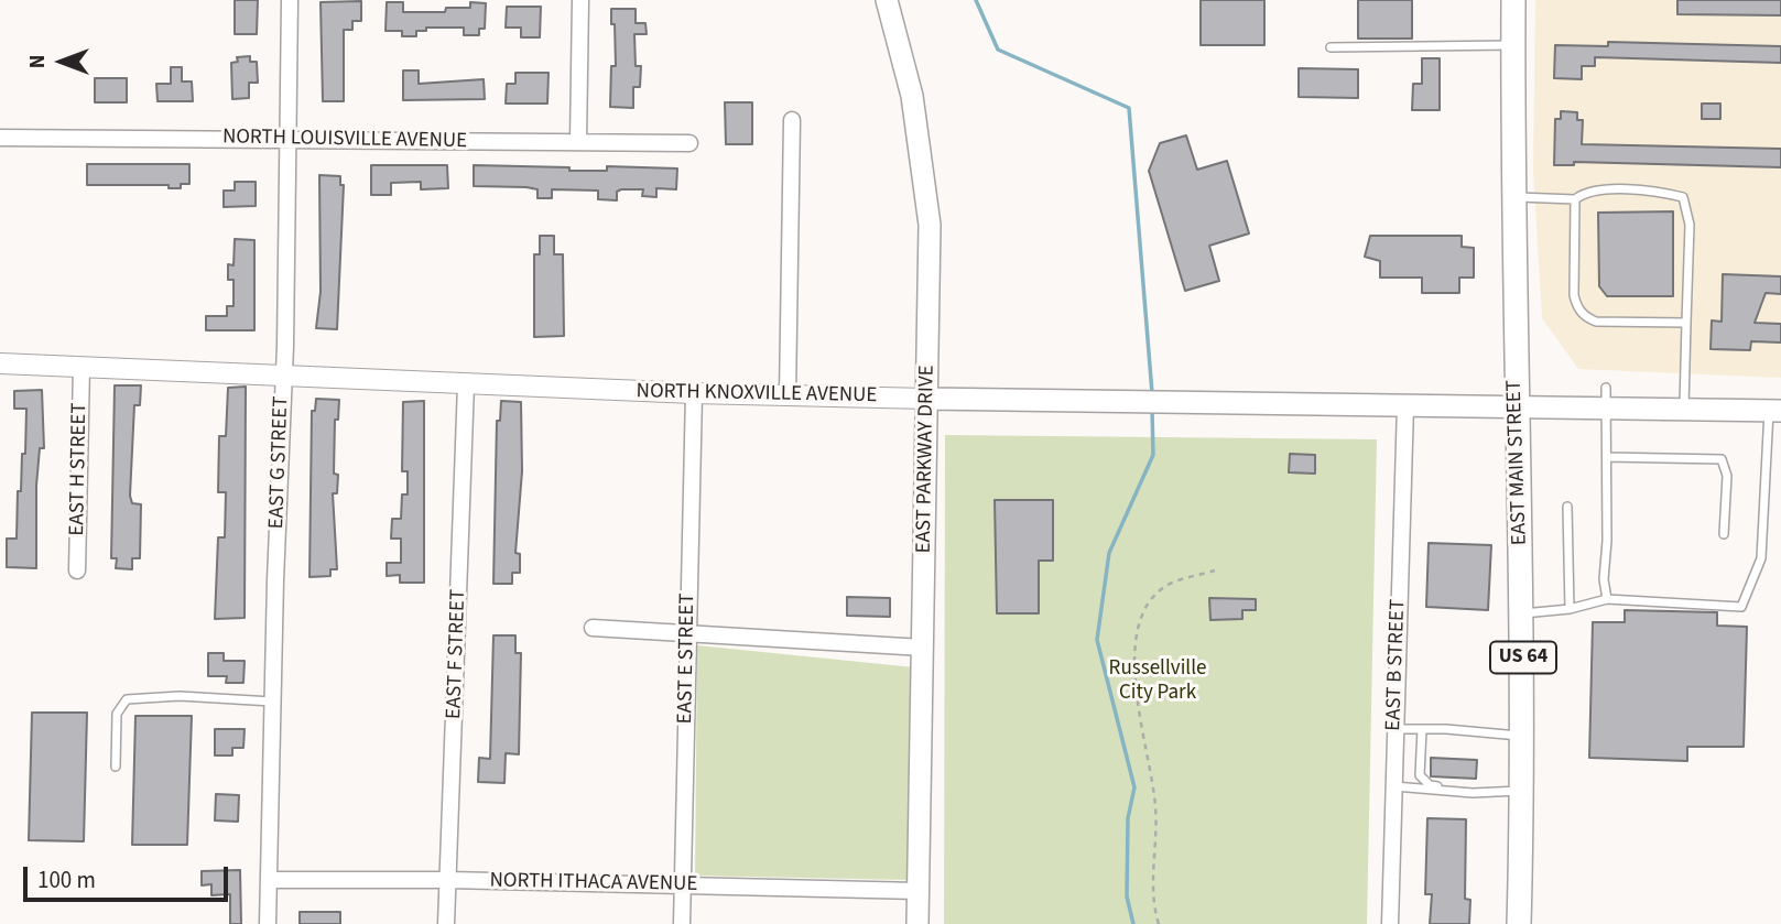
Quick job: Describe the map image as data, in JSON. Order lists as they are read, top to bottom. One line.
{"streets":{"main road":["NORTH KNOXVILLE AVENUE","EAST PARKWAY DRIVE","EAST MAIN STREET","US 64"],"street":["NORTH LOUISVILLE AVENUE","EAST G STREET","EAST H STREET","EAST F STREET","EAST E STREET","EAST B STREET","NORTH ITHACA AVENUE"]},"crossings":[["NORTH LOUISVILLE AVENUE","EAST G STREET"],["NORTH KNOXVILLE AVENUE","EAST PARKWAY DRIVE"],["NORTH KNOXVILLE AVENUE","EAST G STREET"],["NORTH KNOXVILLE AVENUE","EAST MAIN STREET"],["NORTH KNOXVILLE AVENUE","EAST H STREET"],["NORTH KNOXVILLE AVENUE","EAST F STREET"],["NORTH KNOXVILLE AVENUE","EAST E STREET"],["NORTH KNOXVILLE AVENUE","EAST B STREET"],["EAST PARKWAY DRIVE","NORTH ITHACA AVENUE"],["EAST G STREET","NORTH ITHACA AVENUE"],["EAST F STREET","NORTH ITHACA AVENUE"],["EAST E STREET","NORTH ITHACA AVENUE"]],"parks":["Russellville City Park"],"scale_bar":"100 m","north":"left"}
